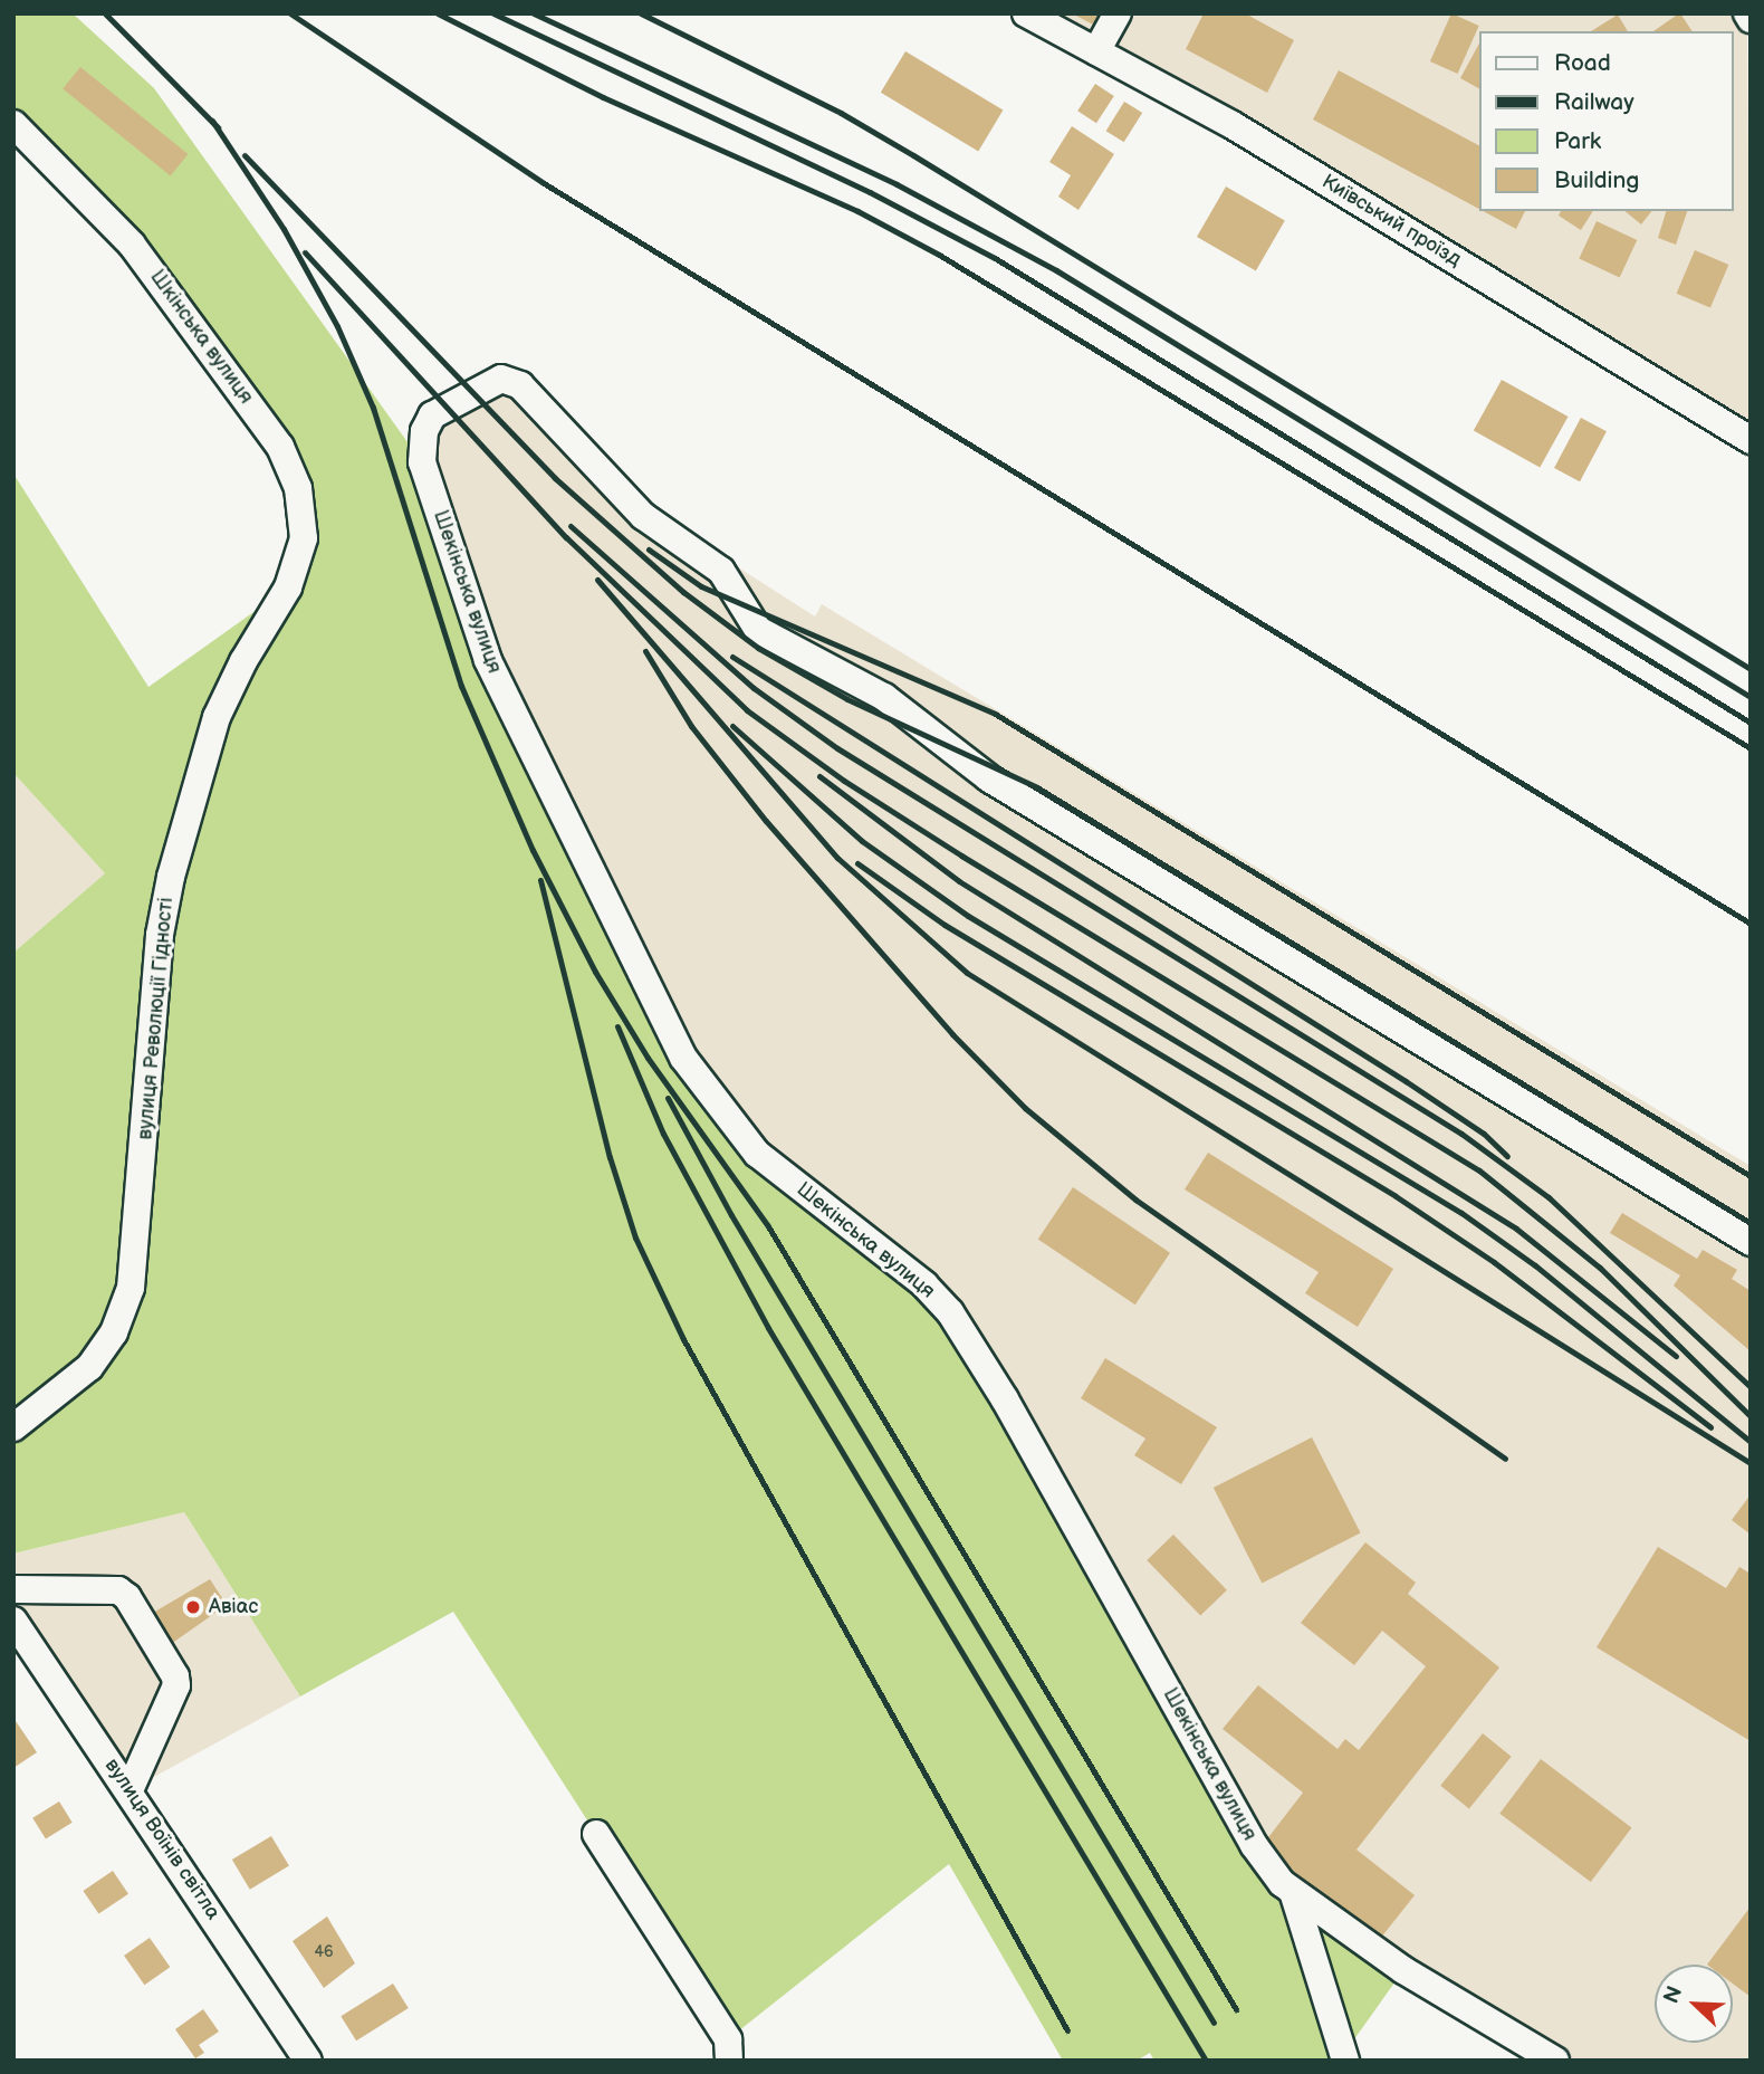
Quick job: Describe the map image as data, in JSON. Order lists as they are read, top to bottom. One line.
{"streets":{"street":["Київський проїзд","Шкінська вулиця","Шекінська вулиця","вулиця Революції Гідності","вулиця Воїнів світла"]},"crossings":[["Шкінська вулиця","вулиця Революції Гідності"]],"places":["Авіас"],"house_numbers":["46"],"legend":["Road","Railway","Park","Building"],"north":"top left"}
